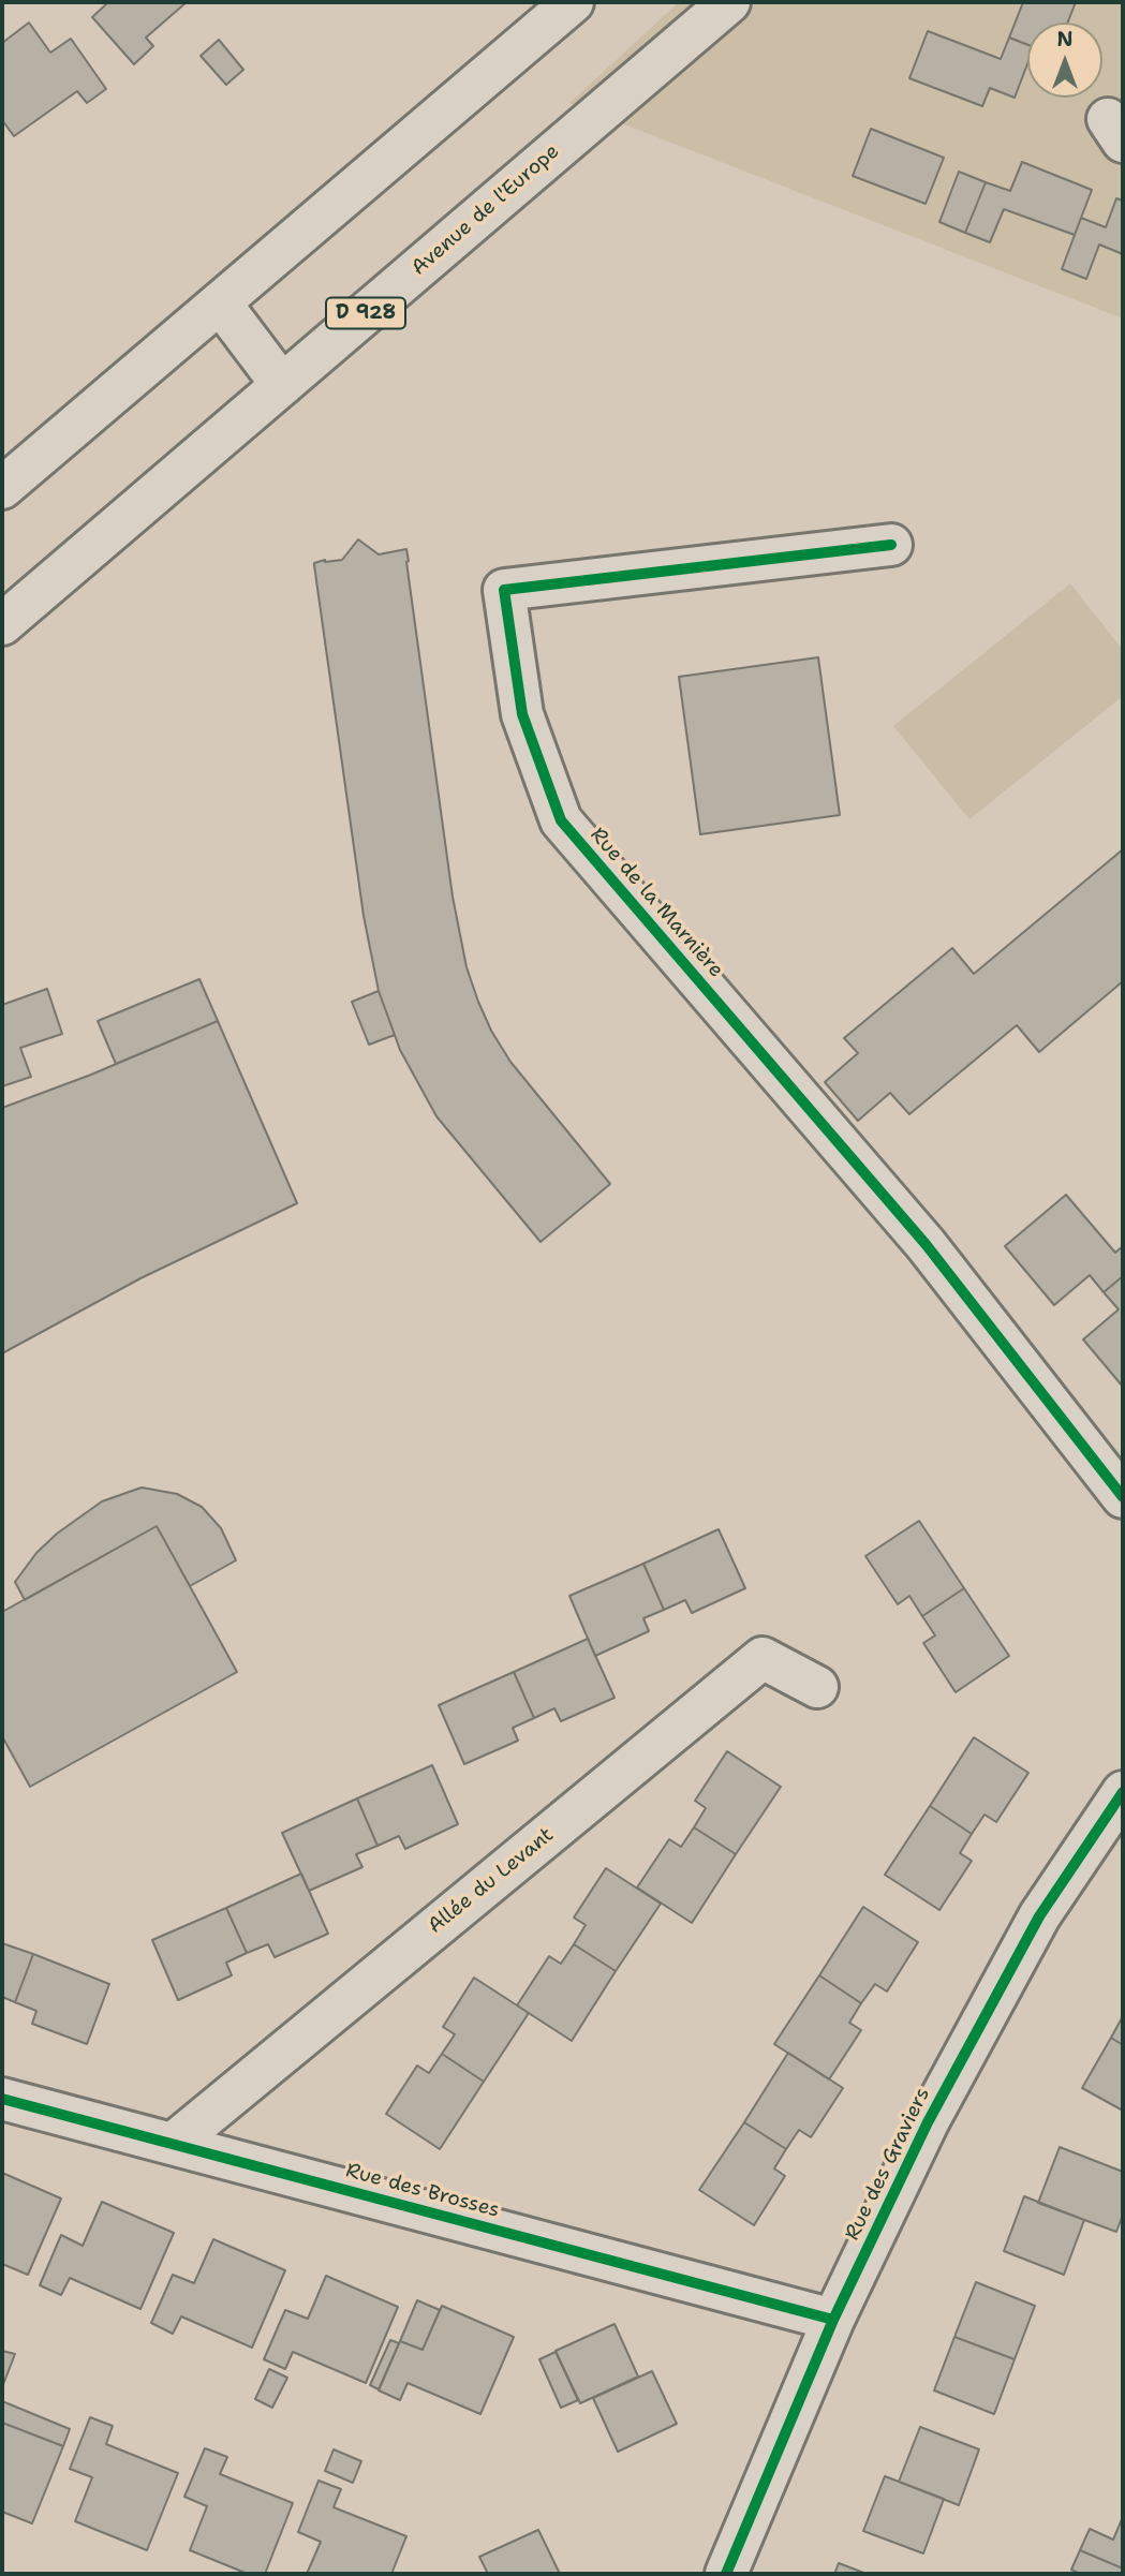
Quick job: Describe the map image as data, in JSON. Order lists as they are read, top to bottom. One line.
{"streets":{"street":["Avenue de l'Europe","D 928","Rue de la Marnière","Allée du Levant","Rue des Graviers","Rue des Brosses"]},"crossings":[["Allée du Levant","Rue des Brosses"],["Rue des Graviers","Rue des Brosses"]],"north":"top"}
